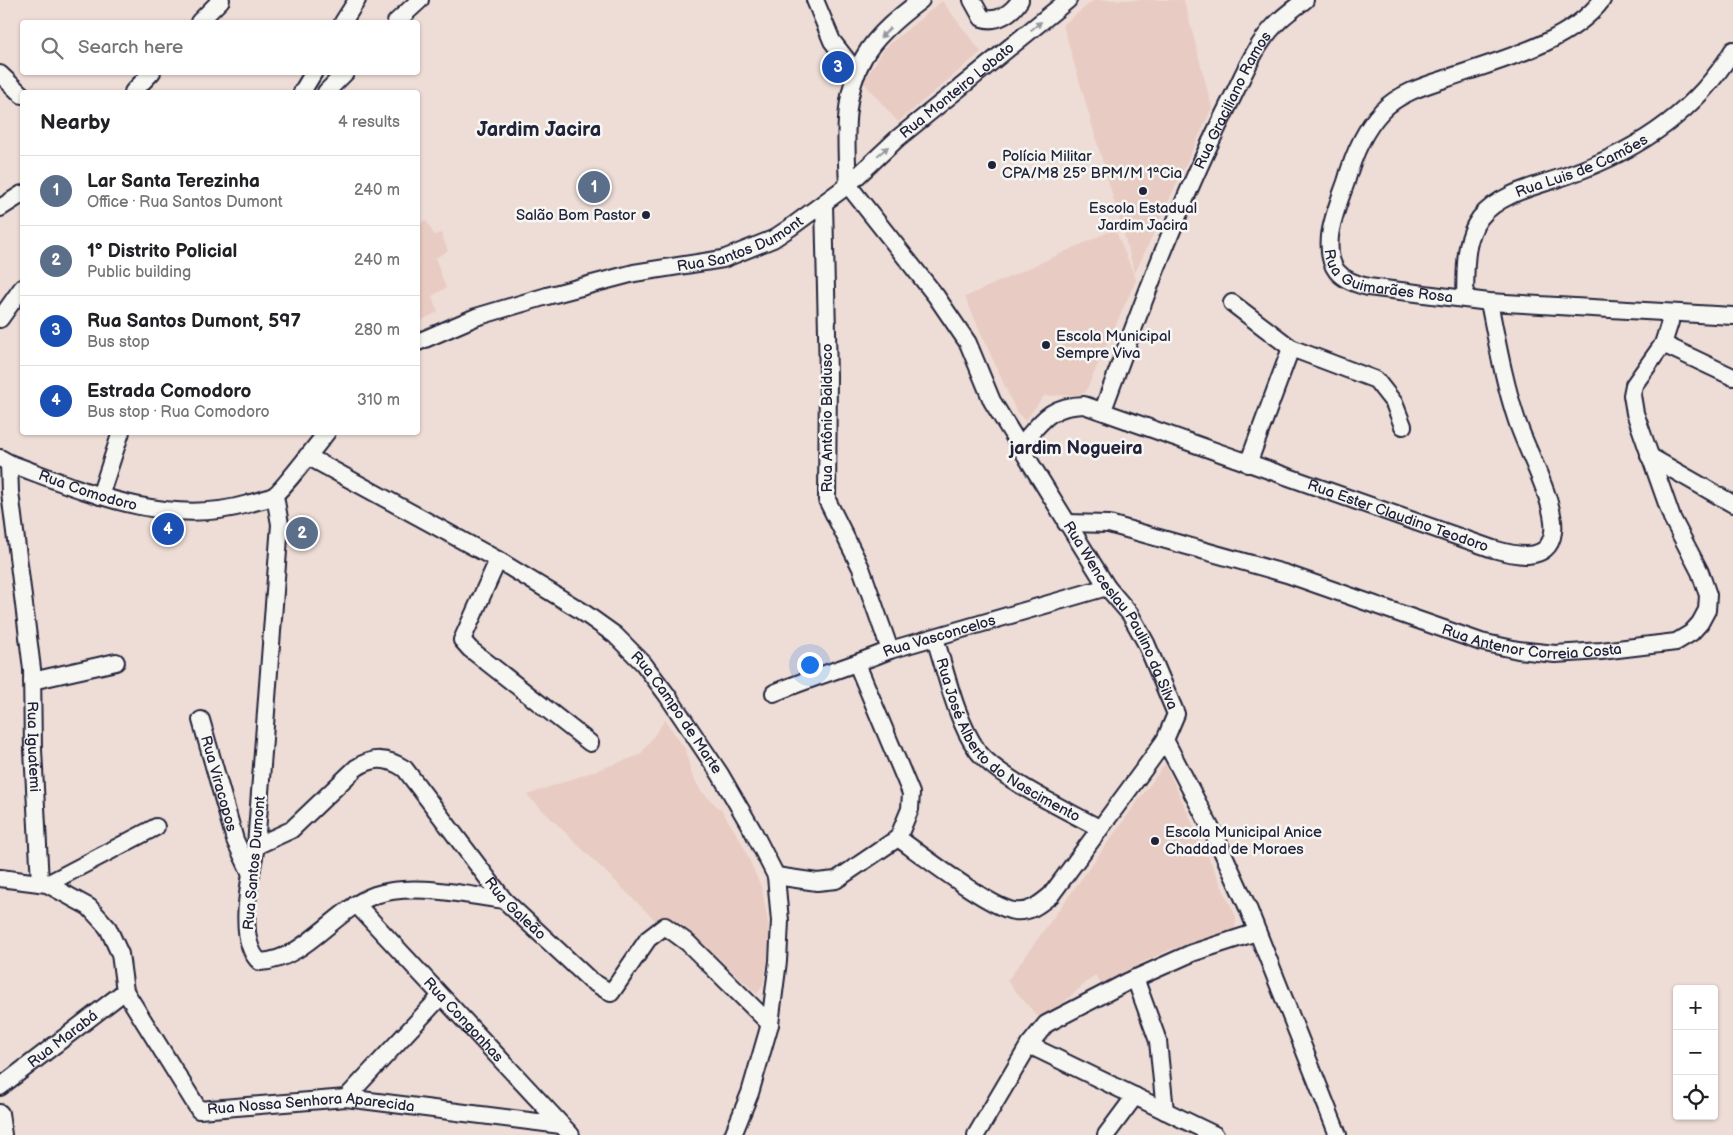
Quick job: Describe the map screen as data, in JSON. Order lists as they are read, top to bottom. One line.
{"streets":{"street":["Rua Monteiro Lobato","Rua Graciliano Ramos","Rua Luis de Camões","Rua Santos Dumont","Rua Guimarães Rosa","Rua Antônio Baldusco","Rua Comodoro","Rua Ester Claudino Teodoro","Rua Wenceslau Paulino da Silva","Rua Vasconcelos","Rua Antenor Correia Costa","Rua Campo de Marte","Rua José Alberto do Nascimento","Rua Iguatemi","Rua Viracopos","Rua Galeão","Rua Congonhas","Rua Marabá","Rua Nossa Senhora Aparecida"]},"crossings":[["Rua Monteiro Lobato","Rua Santos Dumont"],["Rua Monteiro Lobato","Rua Wenceslau Paulino da Silva"],["Rua Graciliano Ramos","Rua Ester Claudino Teodoro"],["Rua Luis de Camões","Rua Guimarães Rosa"],["Rua Santos Dumont","Rua Antônio Baldusco"],["Rua Santos Dumont","Rua Comodoro"],["Rua Santos Dumont","Rua Wenceslau Paulino da Silva"],["Rua Santos Dumont","Rua Viracopos"],["Rua Santos Dumont","Rua Galeão"],["Rua Santos Dumont","Rua Congonhas"],["Rua Guimarães Rosa","Rua Ester Claudino Teodoro"],["Rua Antônio Baldusco","Rua Vasconcelos"],["Rua Comodoro","Rua Iguatemi"],["Rua Ester Claudino Teodoro","Rua Wenceslau Paulino da Silva"],["Rua Wenceslau Paulino da Silva","Rua Vasconcelos"],["Rua Wenceslau Paulino da Silva","Rua Antenor Correia Costa"],["Rua Wenceslau Paulino da Silva","Rua José Alberto do Nascimento"],["Rua Vasconcelos","Rua José Alberto do Nascimento"],["Rua Campo de Marte","Rua Galeão"],["Rua Congonhas","Rua Nossa Senhora Aparecida"],["Rua Marabá","Rua Nossa Senhora Aparecida"]],"districts":["Jardim Jacira","jardim Nogueira"],"places":["Polícia Militar CPA/M8 25º BPM/M 1ªCia","Escola Estadual Jardim Jacira","Salão Bom Pastor","Escola Municipal Sempre Viva","Escola Municipal Anice Chaddad de Moraes"],"page":{"search":"Search here","pins":["3","1","4","2"],"heading":["Nearby","4 results"],"list":[{"mark":"1","name":"Lar Santa Terezinha","note":"Office · Rua Santos Dumont","value":"240 m"},{"mark":"2","name":"1º Distrito Policial","note":"Public building","value":"240 m"},{"mark":"3","name":"Rua Santos Dumont, 597","note":"Bus stop","value":"280 m"},{"mark":"4","name":"Estrada Comodoro","note":"Bus stop · Rua Comodoro","value":"310 m"}],"map_buttons":["+","−"]}}
